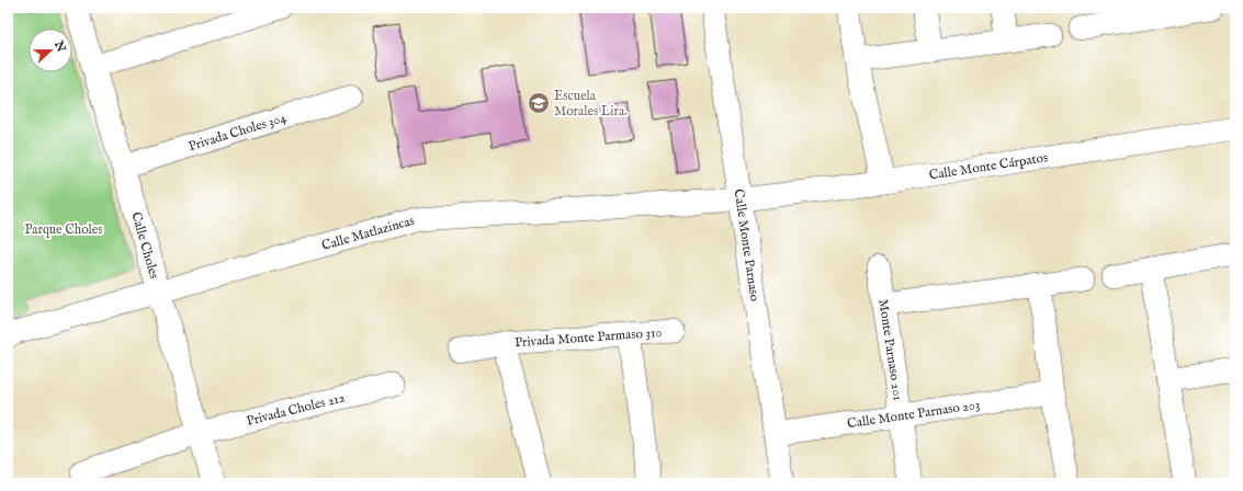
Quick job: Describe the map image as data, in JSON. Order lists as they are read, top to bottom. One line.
{"streets":{"street":["Privada Choles 304","Calle Monte Cárpatos","Calle Matlazincas","Calle Choles","Calle Monte Parnaso","Privada Monte Parmaso 310","Monte Parnaso 201","Privada Choles 212","Calle Monte Parnaso 203"]},"crossings":[["Privada Choles 304","Calle Choles"],["Calle Monte Cárpatos","Calle Matlazincas"],["Calle Monte Cárpatos","Calle Monte Parnaso"],["Calle Matlazincas","Calle Choles"],["Calle Matlazincas","Calle Monte Parnaso"],["Calle Choles","Privada Choles 212"],["Calle Monte Parnaso","Calle Monte Parnaso 203"],["Monte Parnaso 201","Calle Monte Parnaso 203"]],"parks":["Parque Choles"],"places":{"school or university":["Escuela Morales Lira."]},"north":"right"}
